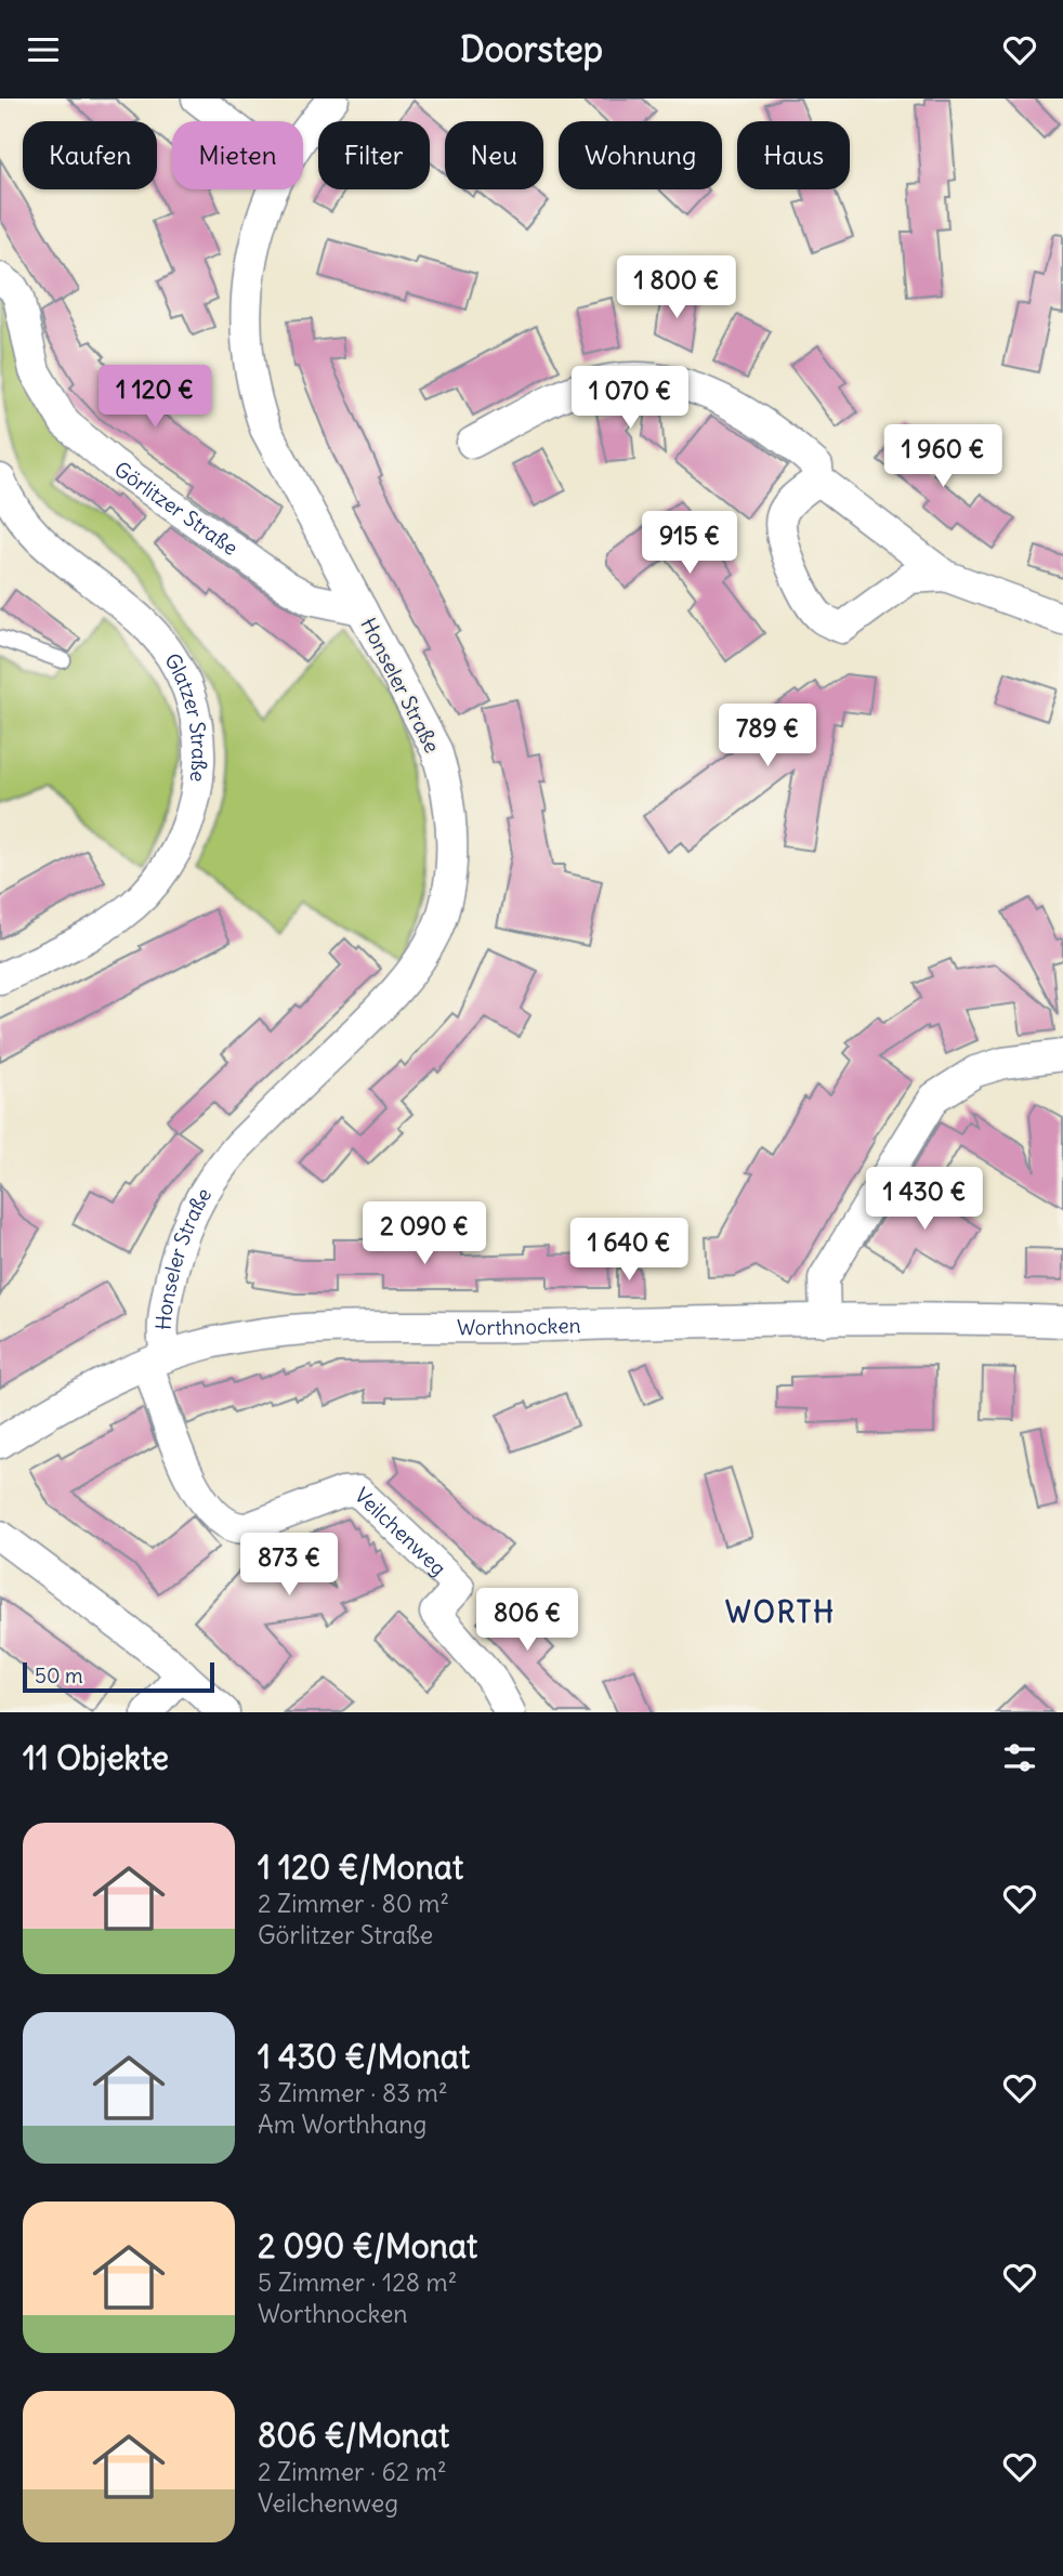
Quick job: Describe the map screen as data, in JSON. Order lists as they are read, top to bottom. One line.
{"streets":{"street":["Görlitzer Straße","Honseler Straße","Glatzer Straße","Worthnocken","Veilchenweg"]},"crossings":[["Görlitzer Straße","Honseler Straße"],["Honseler Straße","Worthnocken"],["Honseler Straße","Veilchenweg"],["Worthnocken","Veilchenweg"]],"districts":["WORTH"],"scale_bar":"50 m","page":{"header":"Doorstep","chip":["Kaufen","Mieten","Filter","Neu","Wohnung","Haus"],"price":["1 800 €","1 120 €","1 070 €","1 960 €","915 €","789 €","1 430 €","2 090 €","1 640 €","873 €","806 €"],"scale":"50 m","heading":"11 Objekte","list":[{"name":"1 120 €/Monat","note":"2 Zimmer · 80 m² · Görlitzer Straße"},{"name":"1 430 €/Monat","note":"3 Zimmer · 83 m² · Am Worthhang"},{"name":"2 090 €/Monat","note":"5 Zimmer · 128 m² · Worthnocken"},{"name":"806 €/Monat","note":"2 Zimmer · 62 m² · Veilchenweg"}]}}
